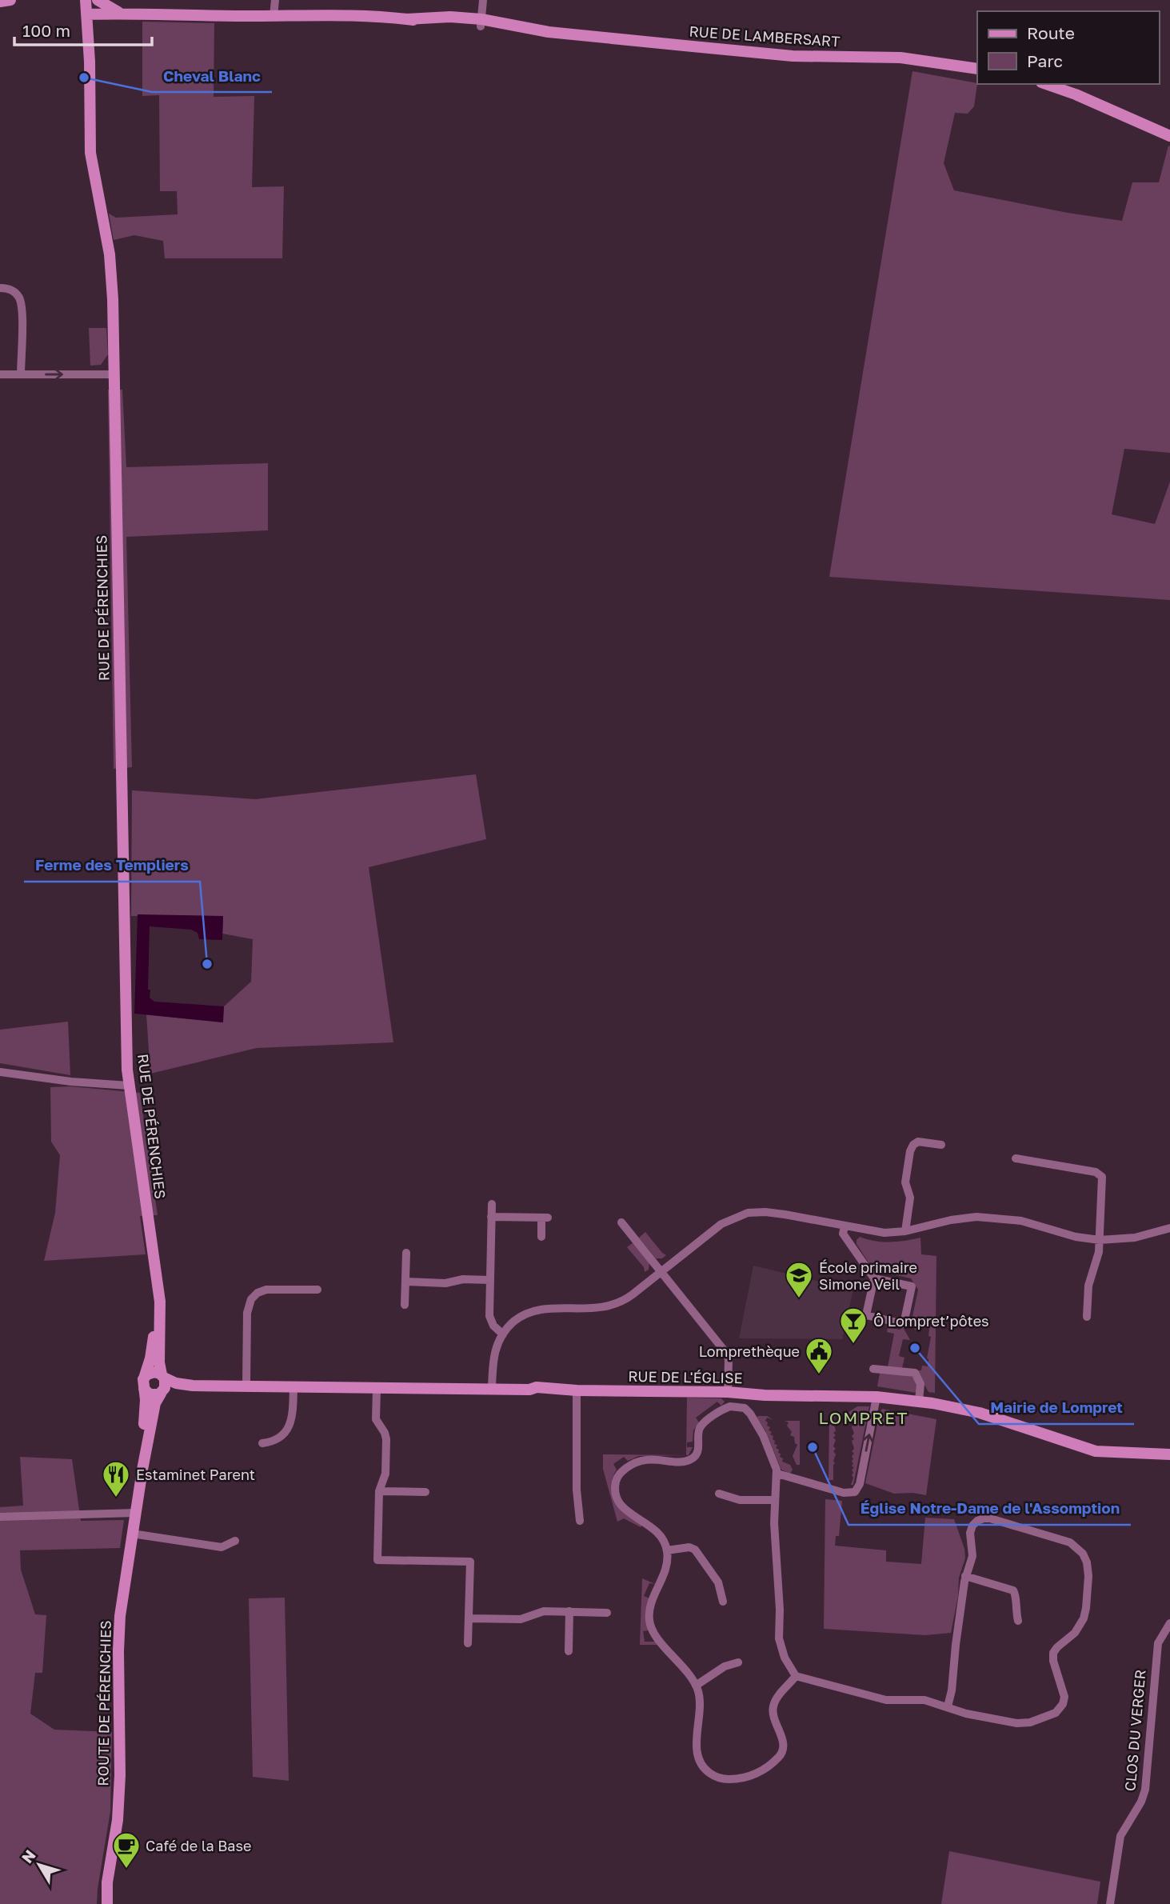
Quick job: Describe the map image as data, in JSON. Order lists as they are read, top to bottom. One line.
{"streets":{"main road":["RUE DE LAMBERSART","RUE DE PÉRENCHIES","RUE DE L'ÉGLISE","ROUTE DE PÉRENCHIES"],"street":["CLOS DU VERGER"]},"crossings":[["RUE DE LAMBERSART","RUE DE PÉRENCHIES"],["RUE DE PÉRENCHIES","ROUTE DE PÉRENCHIES"],["RUE DE L'ÉGLISE","ROUTE DE PÉRENCHIES"]],"districts":["LOMPRET"],"places":{"other":["Cheval Blanc","Ferme des Templiers","Mairie de Lompret","Église Notre-Dame de l'Assomption"],"school or university":["École primaire Simone Veil"],"bar":["Ô Lompret’pôtes"],"public building":["Lomprethèque"],"restaurant":["Estaminet Parent"],"cafe":["Café de la Base"]},"legend":["Route","Parc"],"scale_bar":"100 m","north":"top left"}
